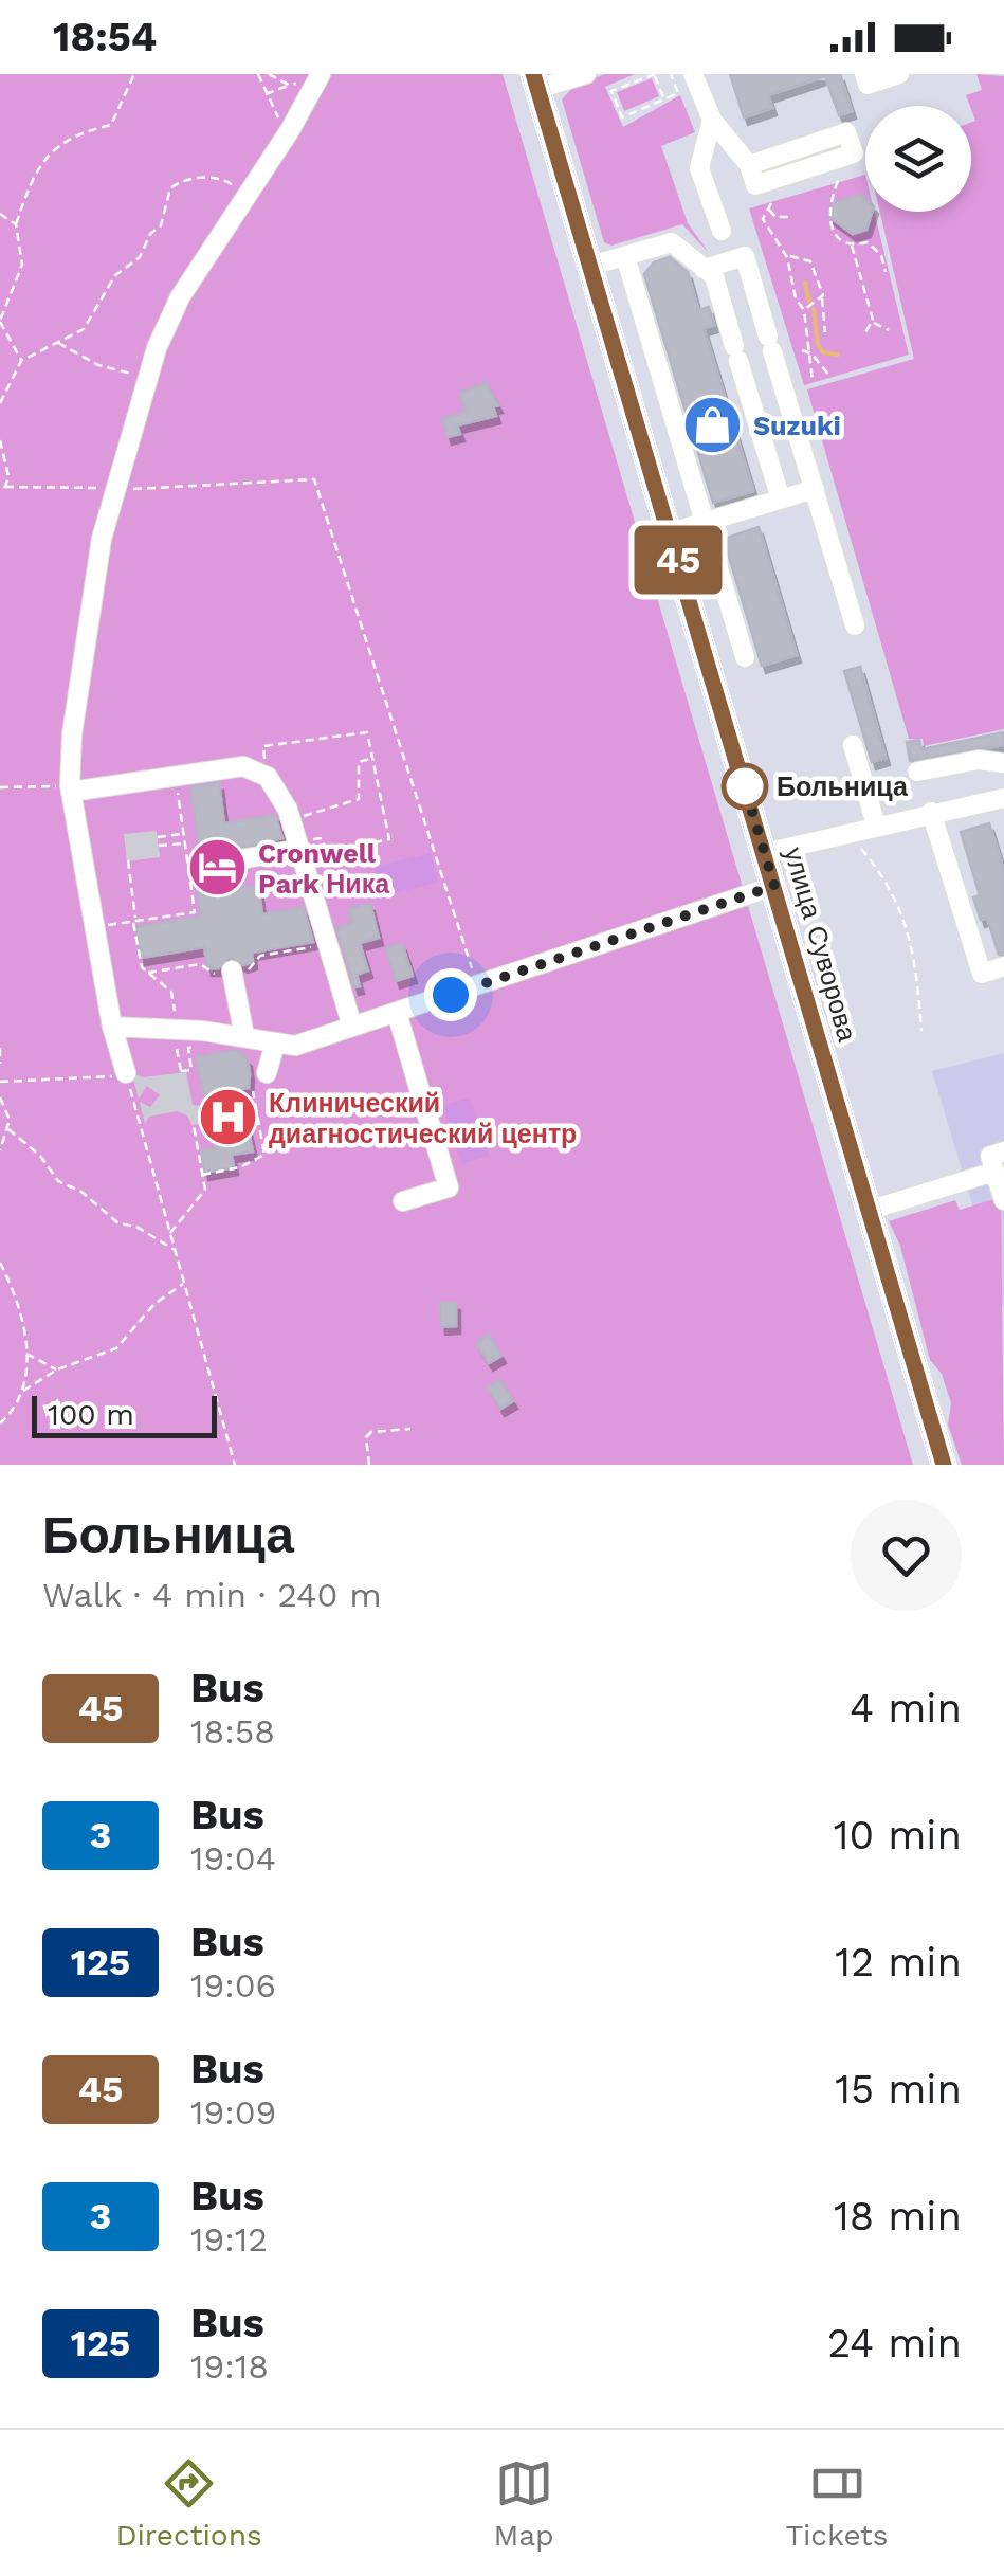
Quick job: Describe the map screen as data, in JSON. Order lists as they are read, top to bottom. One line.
{"streets":{"main road":["улица Суворова"]},"places":{"shop":["Suzuki"],"other":["Больница"],"hotel":["Cronwell Park Ника"],"hospital":["Клинический диагностический центр"]},"lines":["bus line 45"],"scale_bar":"100 m","page":{"status":"18:54","on_map":"45","scale":"100 m","heading":["Больница","Walk · 4 min · 240 m"],"list":[{"mark":"45","name":"Bus","note":"18:58","value":"4 min"},{"mark":"3","name":"Bus","note":"19:04","value":"10 min"},{"mark":"125","name":"Bus","note":"19:06","value":"12 min"},{"mark":"45","name":"Bus","note":"19:09","value":"15 min"},{"mark":"3","name":"Bus","note":"19:12","value":"18 min"},{"mark":"125","name":"Bus","note":"19:18","value":"24 min"}],"tabs":["Directions","Map","Tickets"]}}
